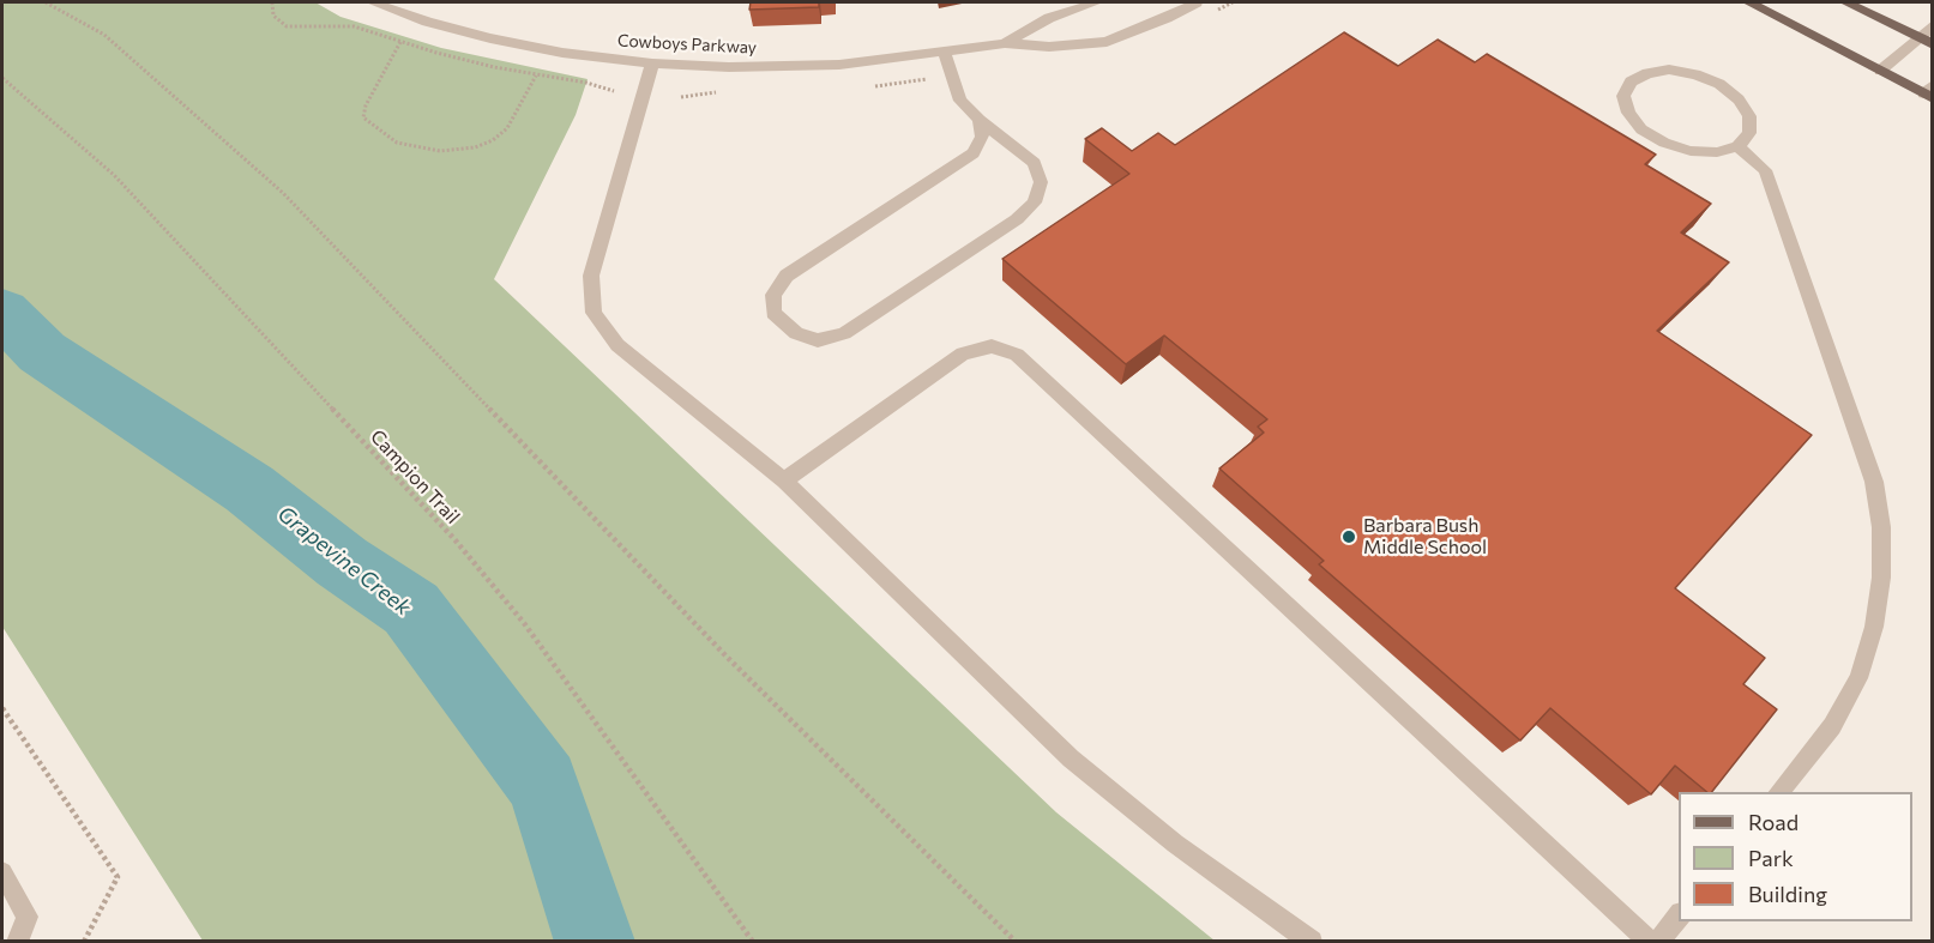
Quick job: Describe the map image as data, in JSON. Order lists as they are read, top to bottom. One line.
{"streets":{"street":["Cowboys Parkway"],"path":["Campion Trail"]},"water":["Grapevine Creek"],"places":["Barbara Bush Middle School"],"legend":["Road","Park","Building"]}
